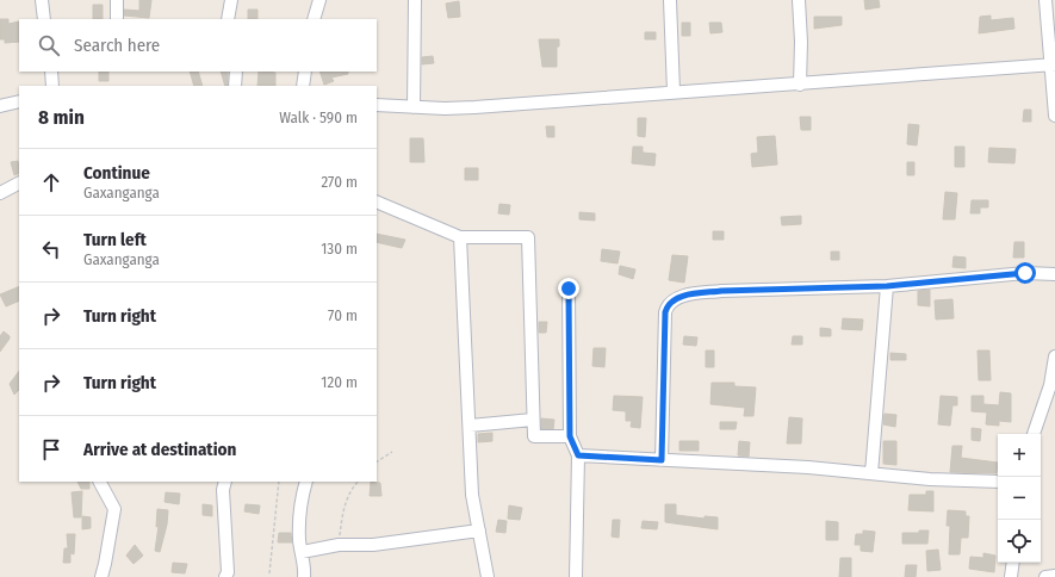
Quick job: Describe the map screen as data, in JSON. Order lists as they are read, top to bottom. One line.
{"page":{"search":"Search here","heading":["8 min","Walk · 590 m"],"list":[["Continue","Gaxanganga","270 m"],["Turn left","Gaxanganga","130 m"],["Turn right","70 m"],["Turn right","120 m"],"Arrive at destination"],"map_buttons":["+","−"]}}
